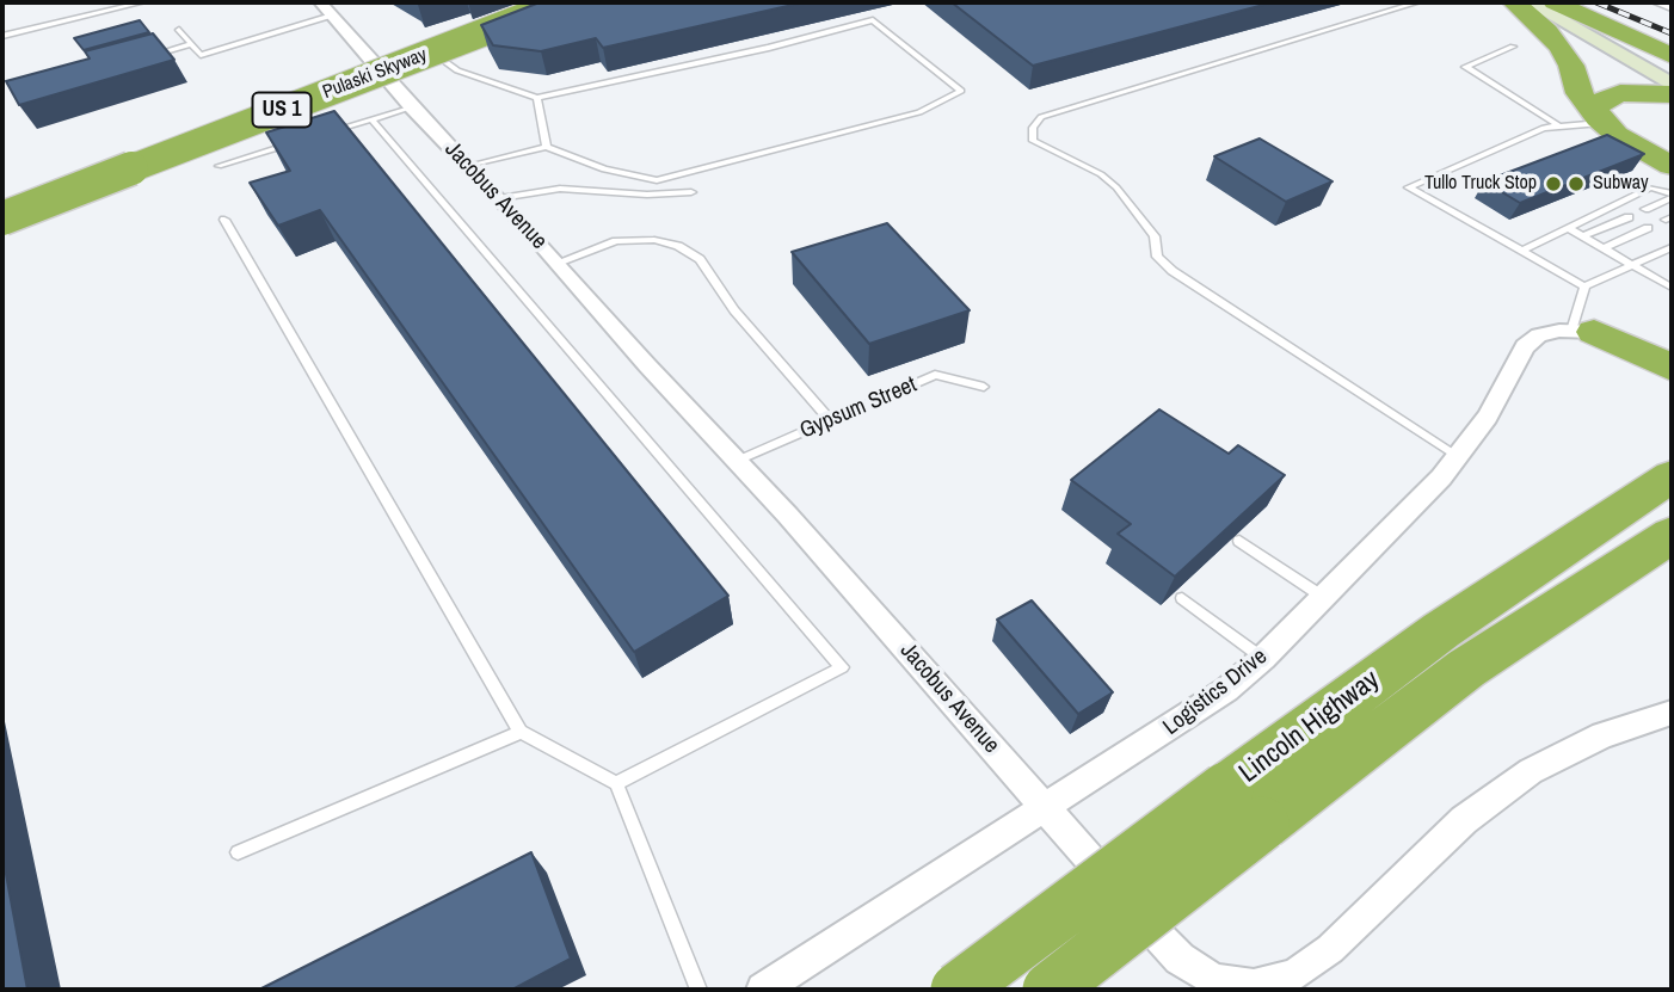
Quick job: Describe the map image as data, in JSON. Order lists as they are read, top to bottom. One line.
{"streets":{"highway":["Pulaski Skyway","US 1","Lincoln Highway"],"street":["Jacobus Avenue","Logistics Drive"],"lane":["Gypsum Street"]},"crossings":[["Jacobus Avenue","Gypsum Street"],["Jacobus Avenue","Logistics Drive"]],"places":["Tullo Truck Stop","Subway"]}
